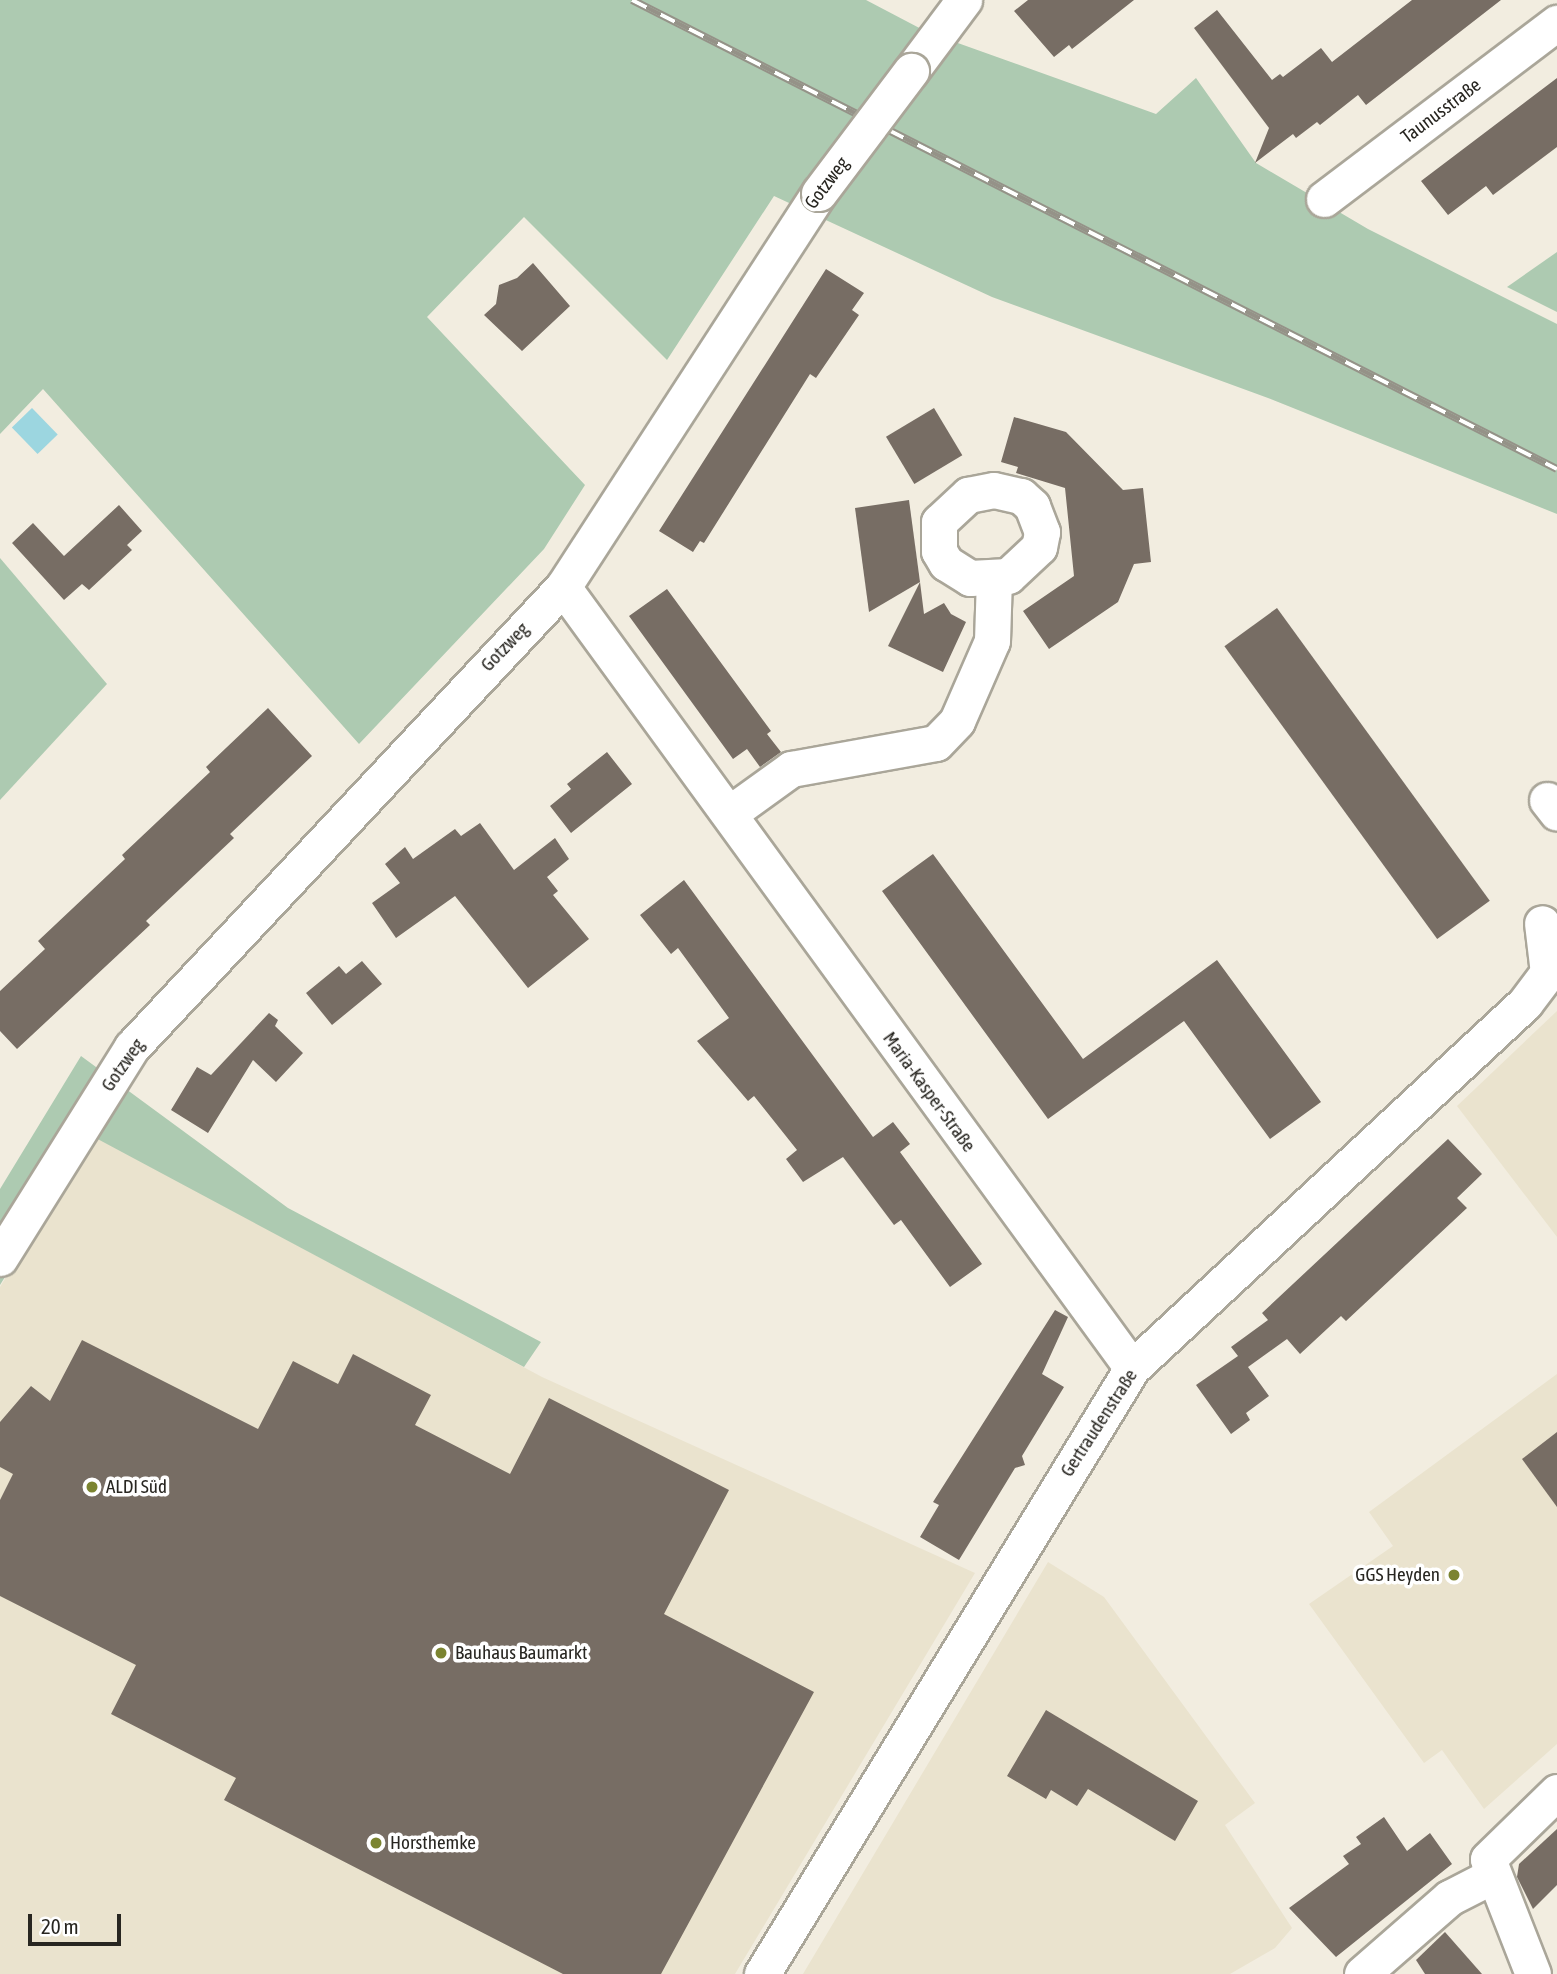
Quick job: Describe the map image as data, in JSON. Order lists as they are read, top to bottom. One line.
{"streets":{"street":["Taunusstraße","Gotzweg","Maria-Kasper-Straße","Gertraudenstraße"]},"crossings":[["Gotzweg","Maria-Kasper-Straße"],["Maria-Kasper-Straße","Gertraudenstraße"]],"places":["ALDI Süd","GGS Heyden","Bauhaus Baumarkt","Horsthemke"],"scale_bar":"20 m"}
